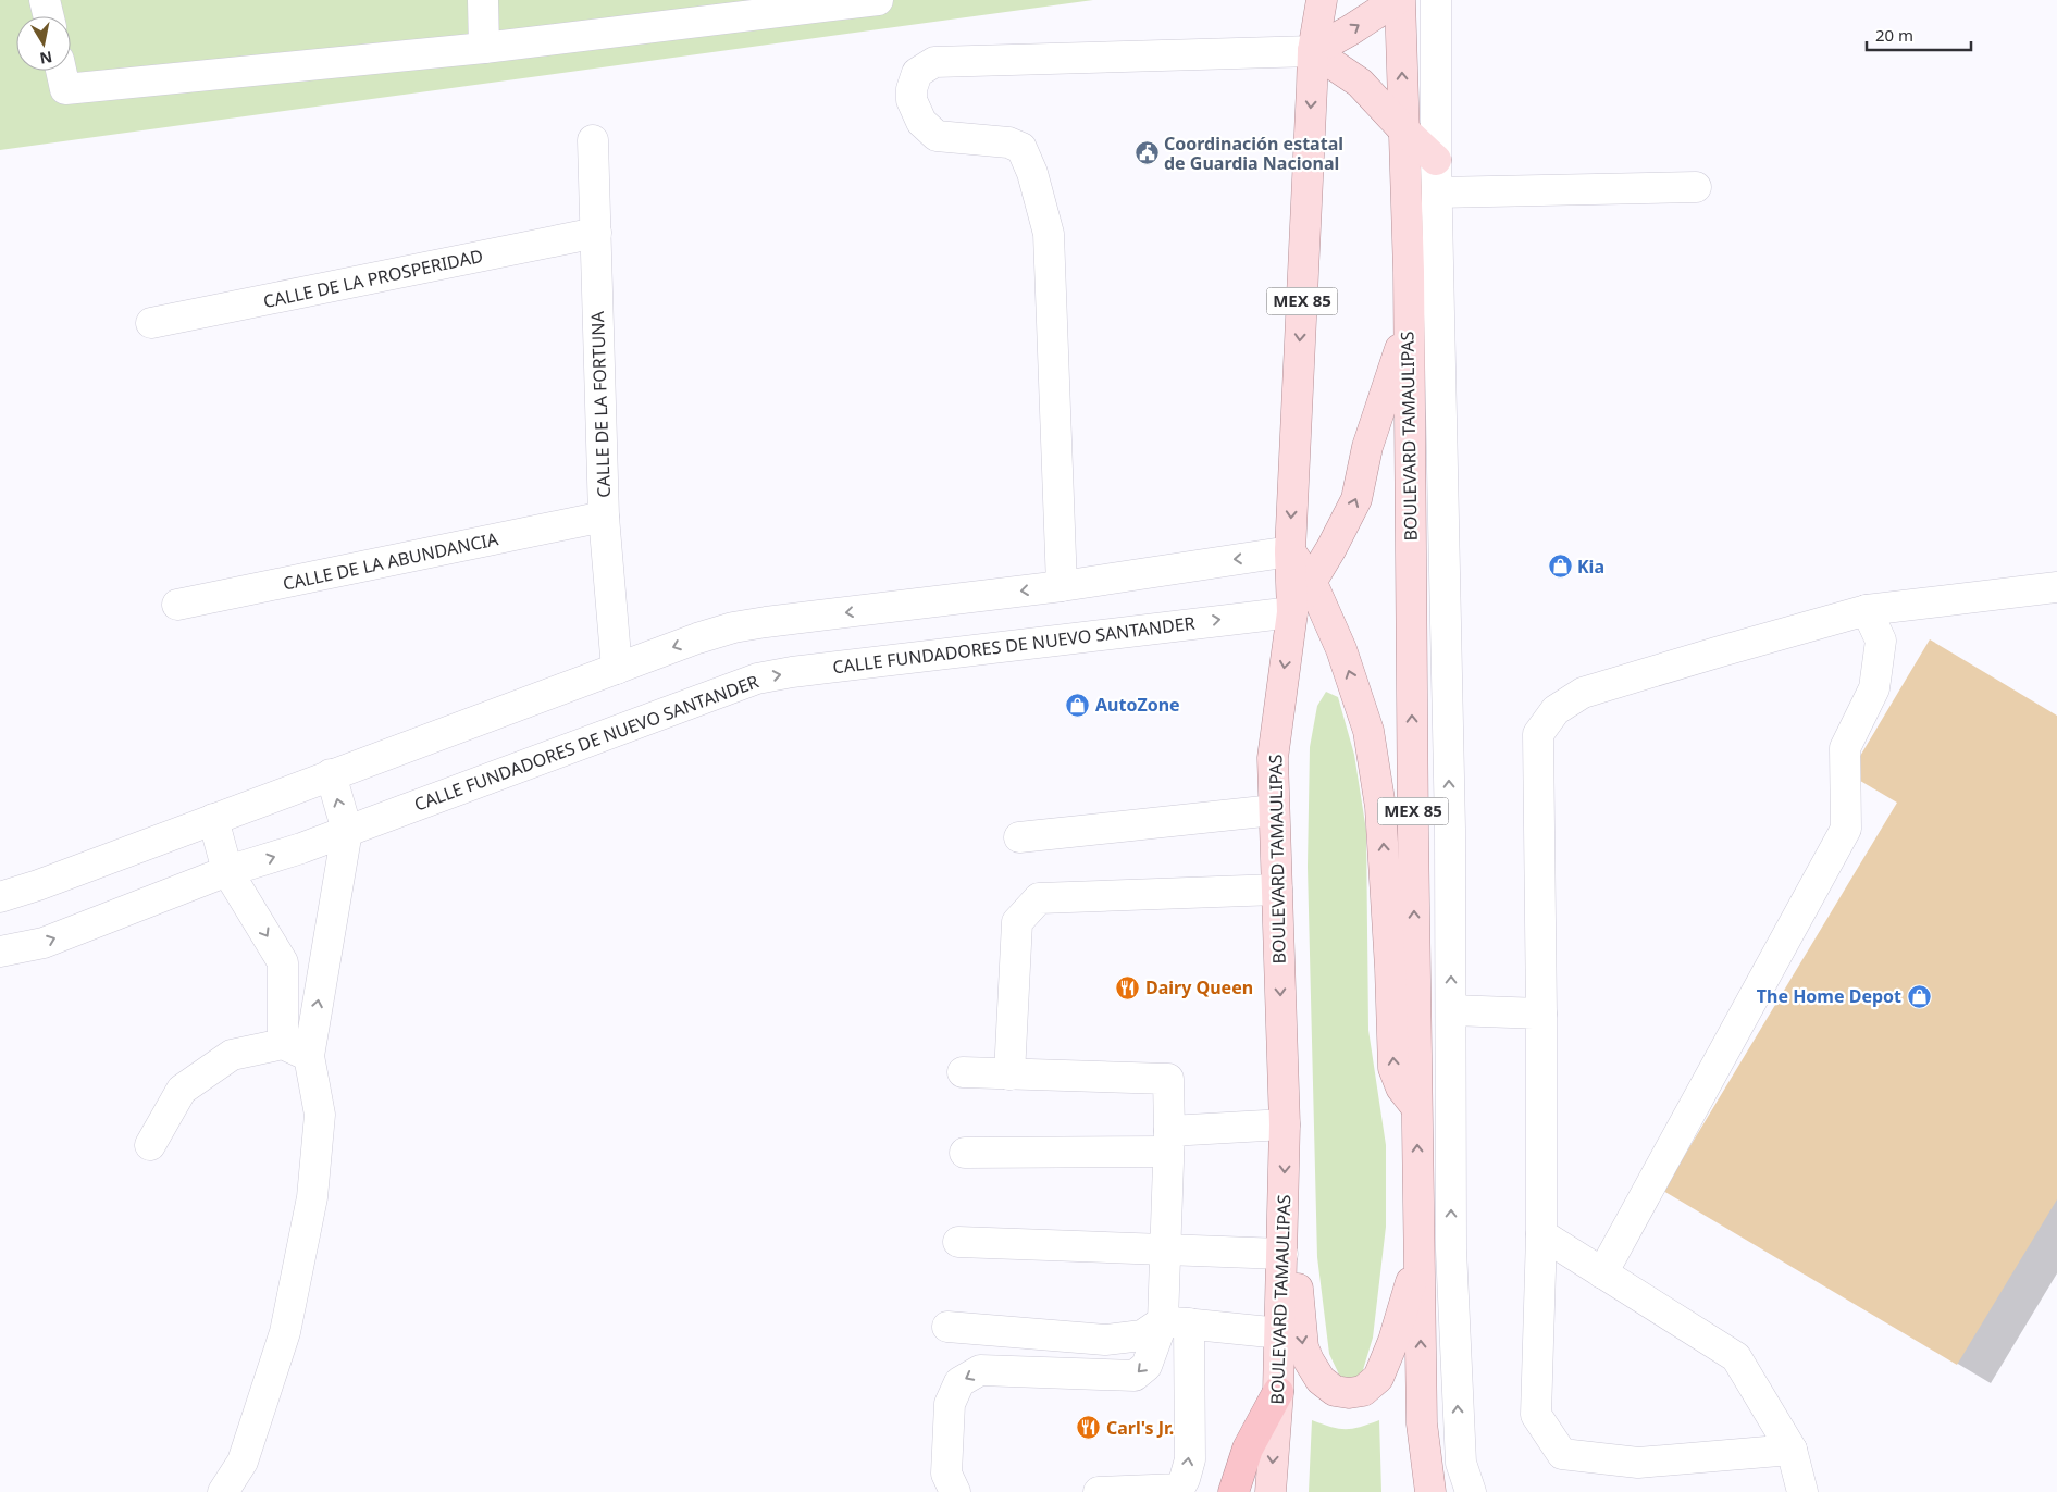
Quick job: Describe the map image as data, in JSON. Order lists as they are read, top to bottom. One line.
{"streets":{"main road":["MEX 85","BOULEVARD TAMAULIPAS"],"street":["CALLE DE LA PROSPERIDAD","CALLE DE LA FORTUNA","CALLE DE LA ABUNDANCIA","CALLE FUNDADORES DE NUEVO SANTANDER"]},"crossings":[["CALLE DE LA PROSPERIDAD","CALLE DE LA FORTUNA"],["CALLE DE LA FORTUNA","CALLE DE LA ABUNDANCIA"],["BOULEVARD TAMAULIPAS","CALLE FUNDADORES DE NUEVO SANTANDER"]],"places":{"public building":["Coordinación estatal de Guardia Nacional"],"shop":["Kia","AutoZone","The Home Depot"],"restaurant":["Dairy Queen","Carl's Jr."]},"scale_bar":"20 m","north":"bottom"}
